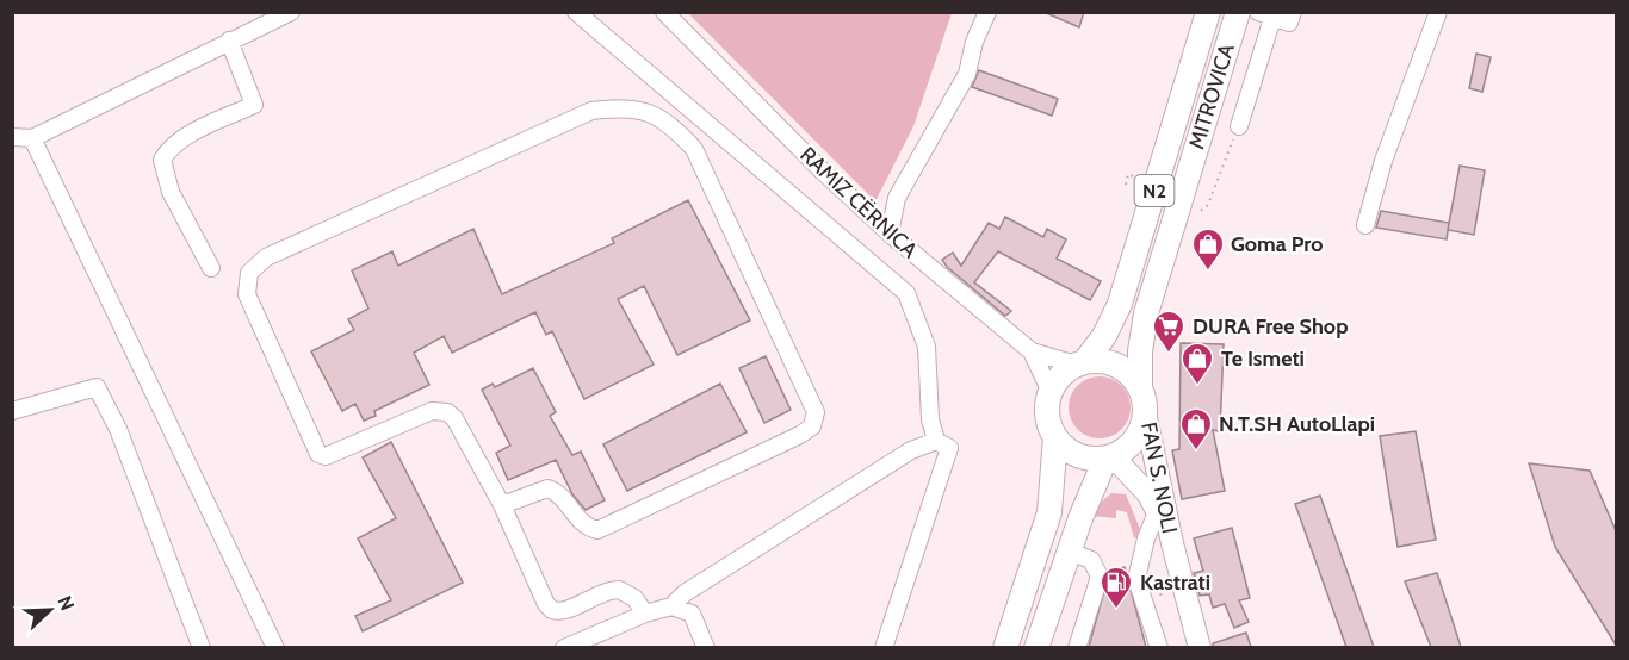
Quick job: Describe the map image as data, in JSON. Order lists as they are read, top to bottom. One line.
{"streets":{"highway":["MITROVICA","N2"],"main road":["FAN S. NOLI"],"street":["RAMIZ CËRNICA"]},"crossings":[["MITROVICA","N2"],["MITROVICA","RAMIZ CËRNICA"],["MITROVICA","FAN S. NOLI"],["N2","RAMIZ CËRNICA"],["N2","FAN S. NOLI"],["RAMIZ CËRNICA","FAN S. NOLI"]],"places":{"shop":["Goma Pro","Te Ismeti","N.T.SH AutoLlapi"],"supermarket":["DURA Free Shop"],"fuel station":["Kastrati"]},"north":"top right"}
